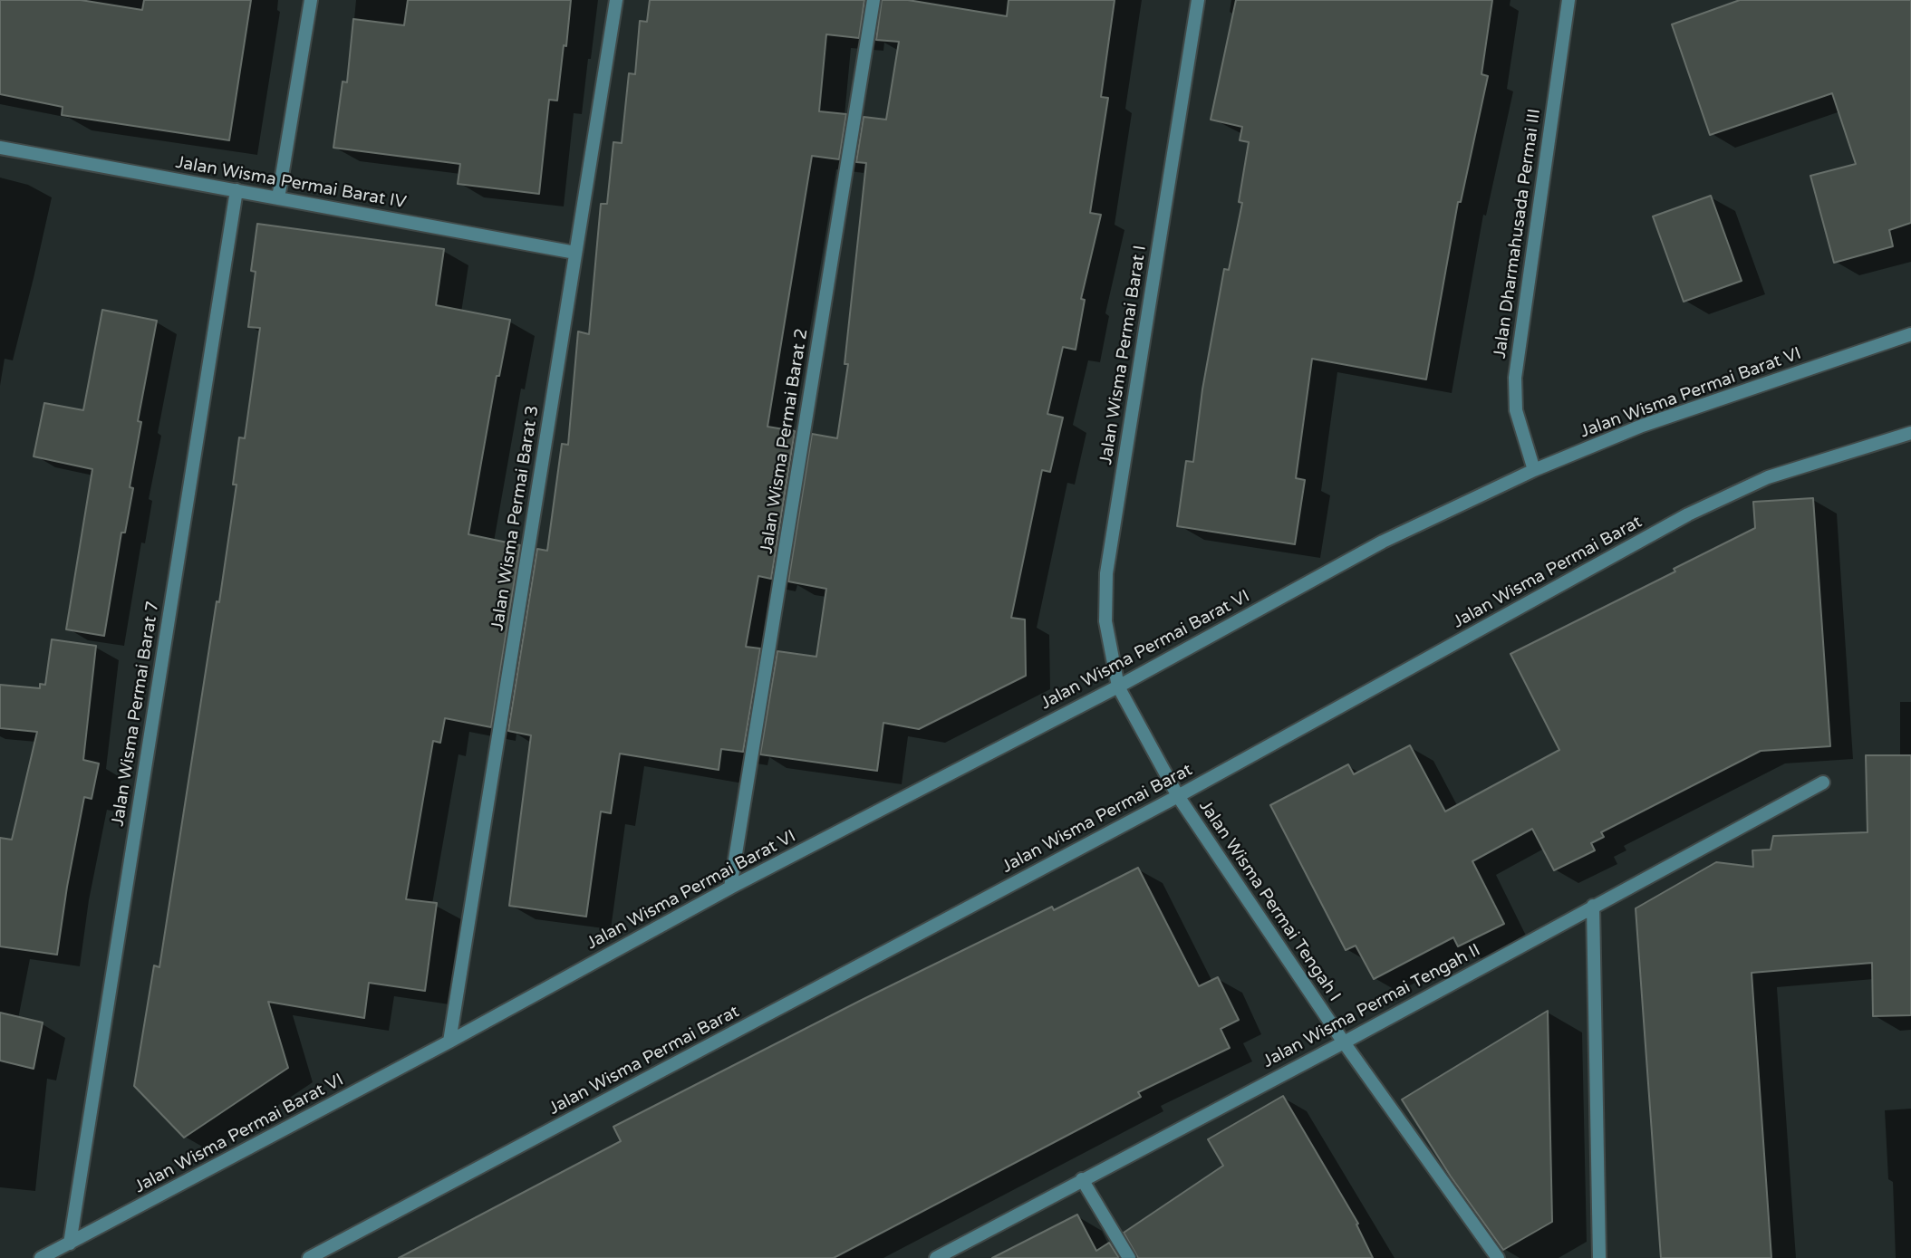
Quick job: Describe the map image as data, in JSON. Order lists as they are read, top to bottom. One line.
{"streets":{"street":["Jalan Wisma Permai Barat IV","Jalan Dharmahusada Permai III","Jalan Wisma Permai Barat I","Jalan Wisma Permai Barat VI","Jalan Wisma Permai Barat 2","Jalan Wisma Permai Barat 3","Jalan Wisma Permai Barat","Jalan Wisma Permai Barat 7","Jalan Wisma Permai Tengah I","Jalan Wisma Permai Tengah II"]},"crossings":[["Jalan Wisma Permai Barat IV","Jalan Wisma Permai Barat 3"],["Jalan Wisma Permai Barat IV","Jalan Wisma Permai Barat 7"],["Jalan Dharmahusada Permai III","Jalan Wisma Permai Barat VI"],["Jalan Wisma Permai Barat I","Jalan Wisma Permai Barat VI"],["Jalan Wisma Permai Barat I","Jalan Wisma Permai Tengah I"],["Jalan Wisma Permai Barat VI","Jalan Wisma Permai Barat 2"],["Jalan Wisma Permai Barat VI","Jalan Wisma Permai Barat 3"],["Jalan Wisma Permai Barat VI","Jalan Wisma Permai Barat 7"],["Jalan Wisma Permai Barat","Jalan Wisma Permai Tengah I"],["Jalan Wisma Permai Tengah I","Jalan Wisma Permai Tengah II"]]}
